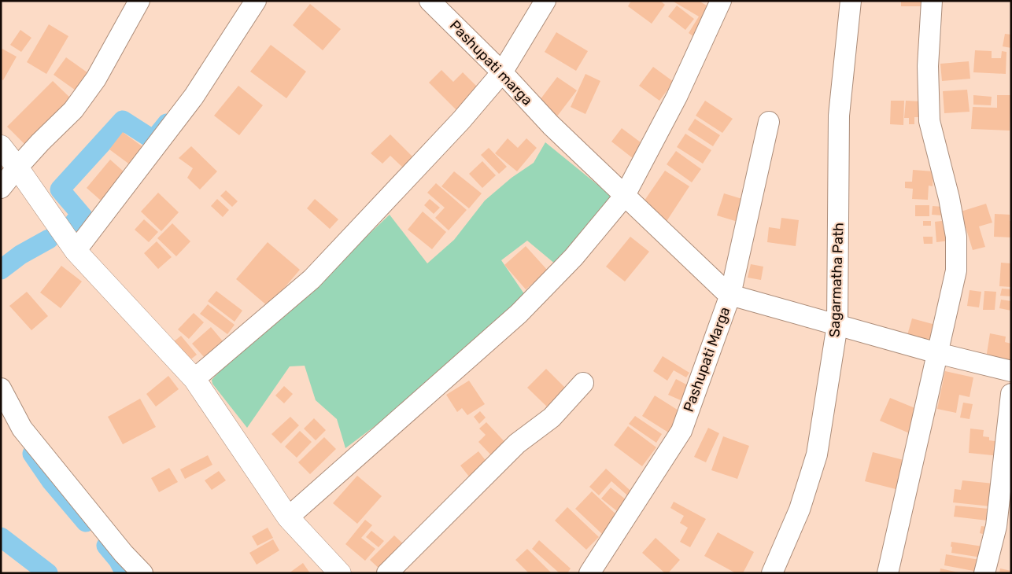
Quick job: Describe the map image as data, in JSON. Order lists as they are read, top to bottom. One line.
{"streets":{"street":["Pashupati marga","Sagarmatha Path","Pashupati Marga"]},"crossings":[["Pashupati marga","Pashupati Marga"]]}
